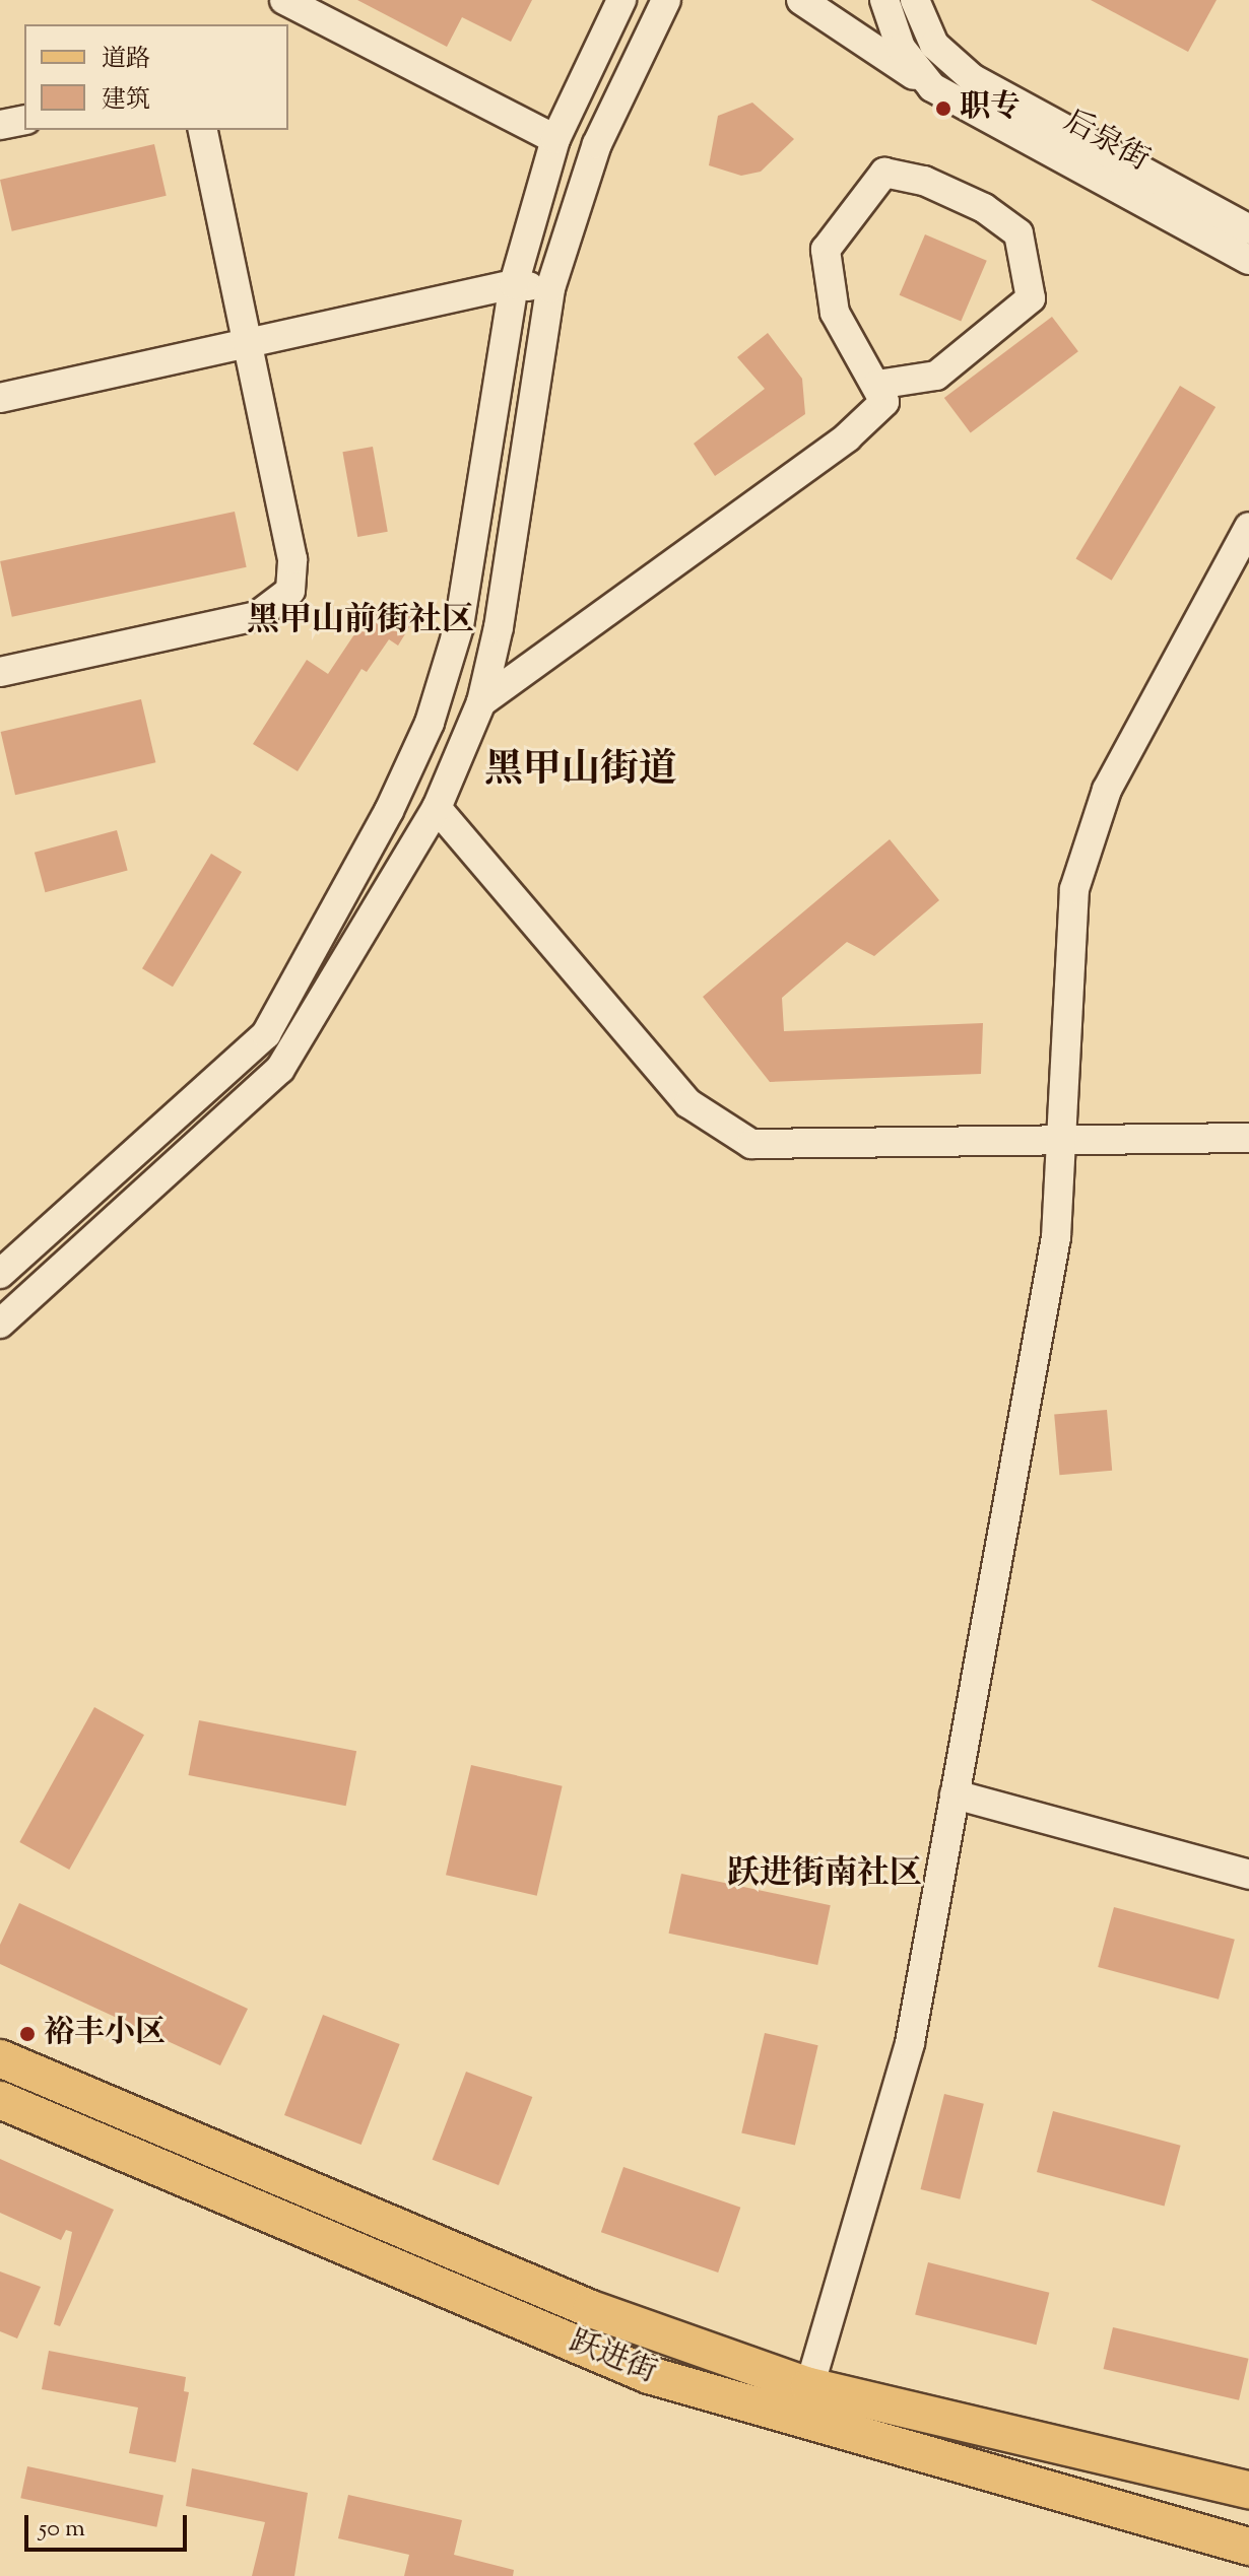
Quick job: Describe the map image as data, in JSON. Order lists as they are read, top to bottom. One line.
{"streets":{"main road":["跃进街"],"street":["后泉街"]},"districts":["黑甲山前街社区","黑甲山街道","跃进街南社区"],"places":["职专","裕丰小区"],"legend":["道路","建筑"],"scale_bar":"50 m"}
